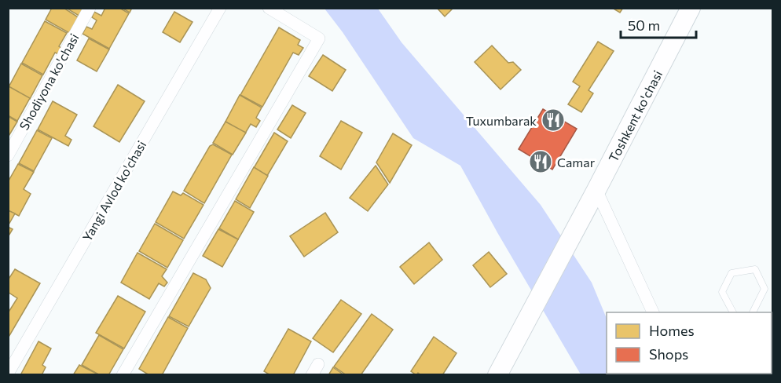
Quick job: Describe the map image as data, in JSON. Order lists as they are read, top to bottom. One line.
{"streets":{"highway":["Toshkent ko'chasi"],"street":["Shodiyona ko'chasi","Yangi Avlod ko'chasi"]},"places":{"restaurant":["Tuxumbarak","Camar"]},"legend":["Homes","Shops"],"scale_bar":"50 m"}
